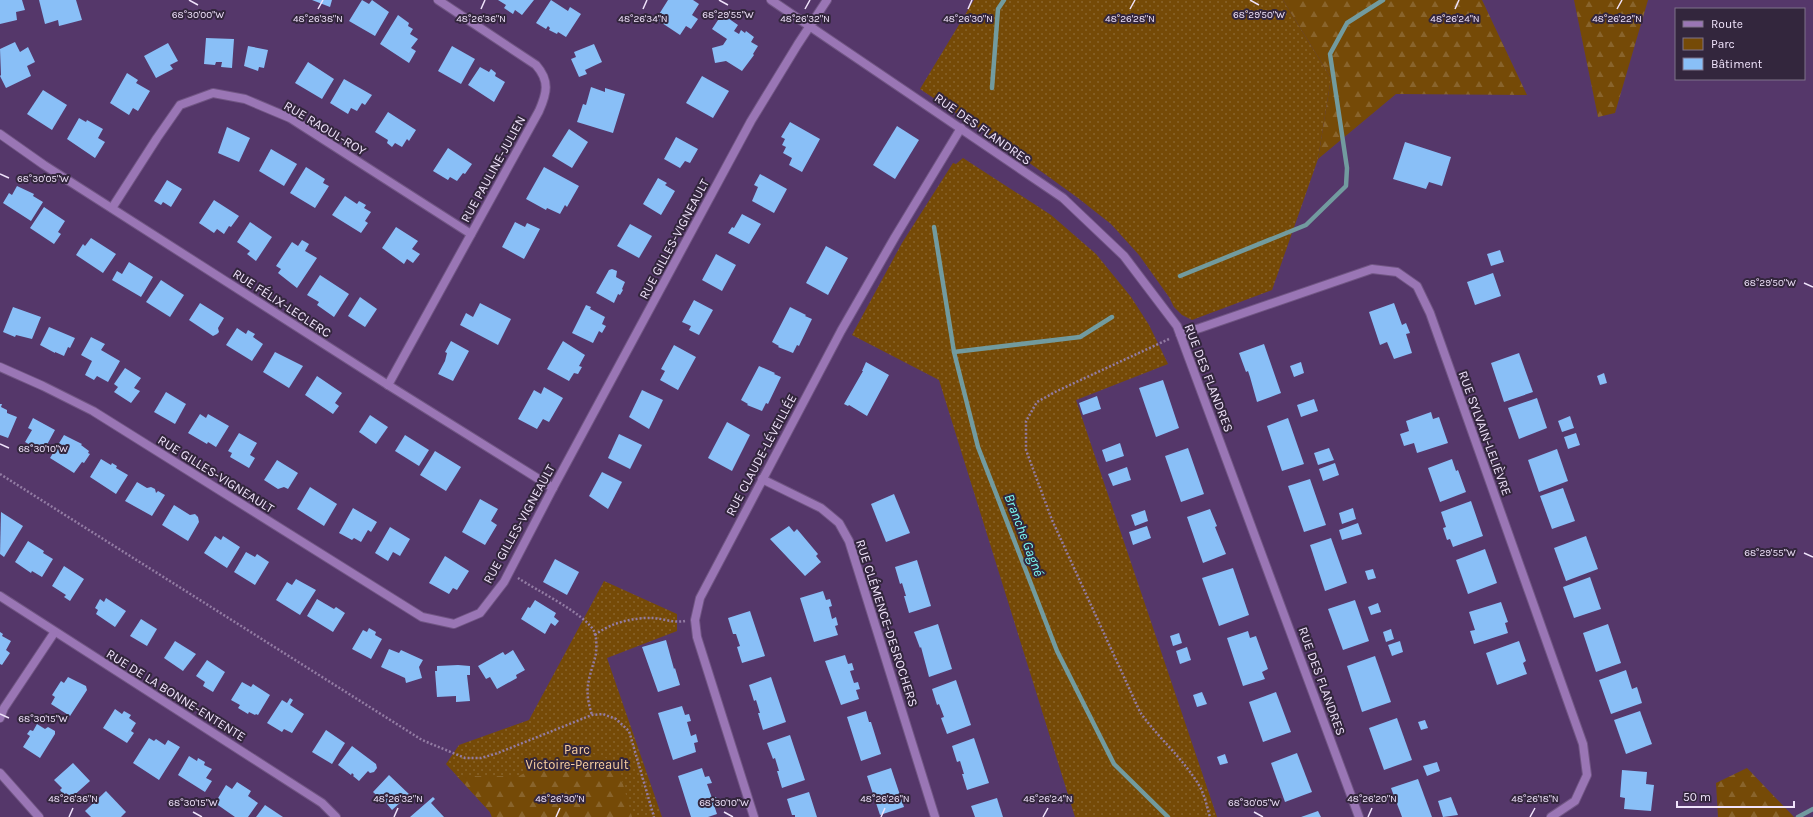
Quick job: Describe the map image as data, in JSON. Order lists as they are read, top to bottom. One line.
{"streets":{"street":["RUE RAOUL-ROY","RUE DES FLANDRES","RUE PAULINE-JULIEN","RUE GILLES-VIGNEAULT","RUE FÉLIX-LECLERC","RUE SYLVAIN-LELIÈVRE","RUE CLAUDE-LÉVEILLÉE","RUE CLÉMENCE-DESROCHERS","RUE DE LA BONNE-ENTENTE"]},"crossings":[["RUE RAOUL-ROY","RUE PAULINE-JULIEN"],["RUE RAOUL-ROY","RUE FÉLIX-LECLERC"],["RUE DES FLANDRES","RUE GILLES-VIGNEAULT"],["RUE DES FLANDRES","RUE SYLVAIN-LELIÈVRE"],["RUE DES FLANDRES","RUE CLAUDE-LÉVEILLÉE"],["RUE PAULINE-JULIEN","RUE FÉLIX-LECLERC"],["RUE GILLES-VIGNEAULT","RUE FÉLIX-LECLERC"],["RUE CLAUDE-LÉVEILLÉE","RUE CLÉMENCE-DESROCHERS"]],"water":["Branche Gagné"],"parks":["Parc Victoire-Perreault"],"legend":["Route","Parc","Bâtiment"],"scale_bar":"50 m","coordinates":["68°30'00\"W","68°29'50\"W","68°29'55\"W","48°26'38\"N","48°26'36\"N","48°26'34\"N","48°26'32\"N","48°26'30\"N","48°26'28\"N","48°26'24\"N","48°26'22\"N","68°30'05\"W","68°30'10\"W","68°30'15\"W","48°26'26\"N","48°26'20\"N","48°26'18\"N"]}
